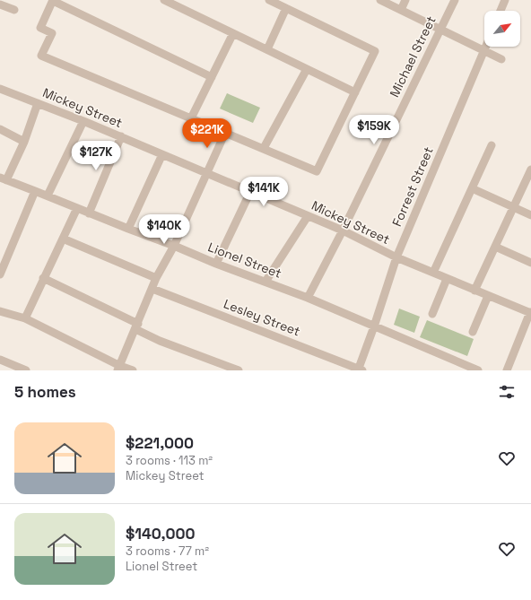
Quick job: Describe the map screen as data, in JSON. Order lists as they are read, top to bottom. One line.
{"streets":{"street":["Michael Street","Mickey Street","Forrest Street","Lionel Street","Lesley Street"]},"crossings":[["Michael Street","Mickey Street"],["Michael Street","Lionel Street"],["Mickey Street","Forrest Street"],["Forrest Street","Lionel Street"],["Forrest Street","Lesley Street"]],"north":"top right","page":{"price":["$159K","$221K","$127K","$141K","$140K"],"heading":"5 homes","list":[{"name":"$221,000","note":"3 rooms · 113 m² · Mickey Street"},{"name":"$140,000","note":"3 rooms · 77 m² · Lionel Street"}]}}
